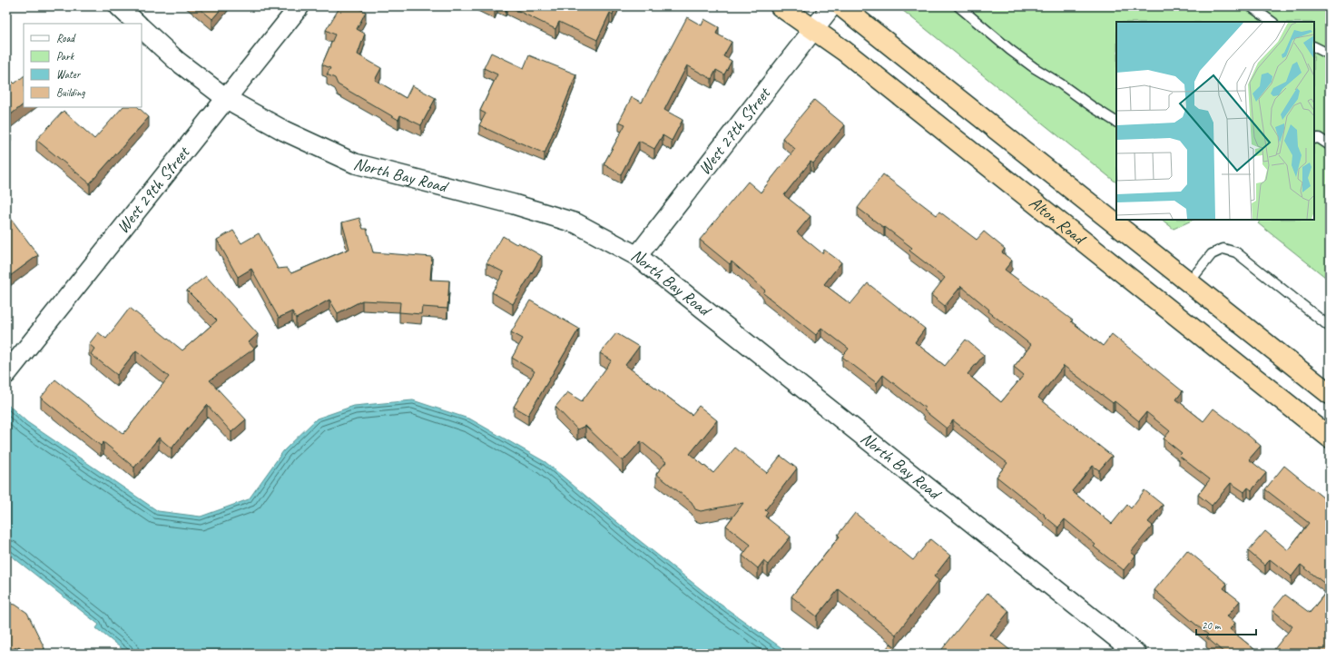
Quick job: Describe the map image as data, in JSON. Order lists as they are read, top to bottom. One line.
{"streets":{"highway":["Alton Road"],"street":["West 27th Street","North Bay Road","West 29th Street"]},"crossings":[["West 27th Street","North Bay Road"],["West 27th Street","Alton Road"],["North Bay Road","West 29th Street"]],"legend":["Road","Park","Water","Building"],"scale_bar":"20 m"}
